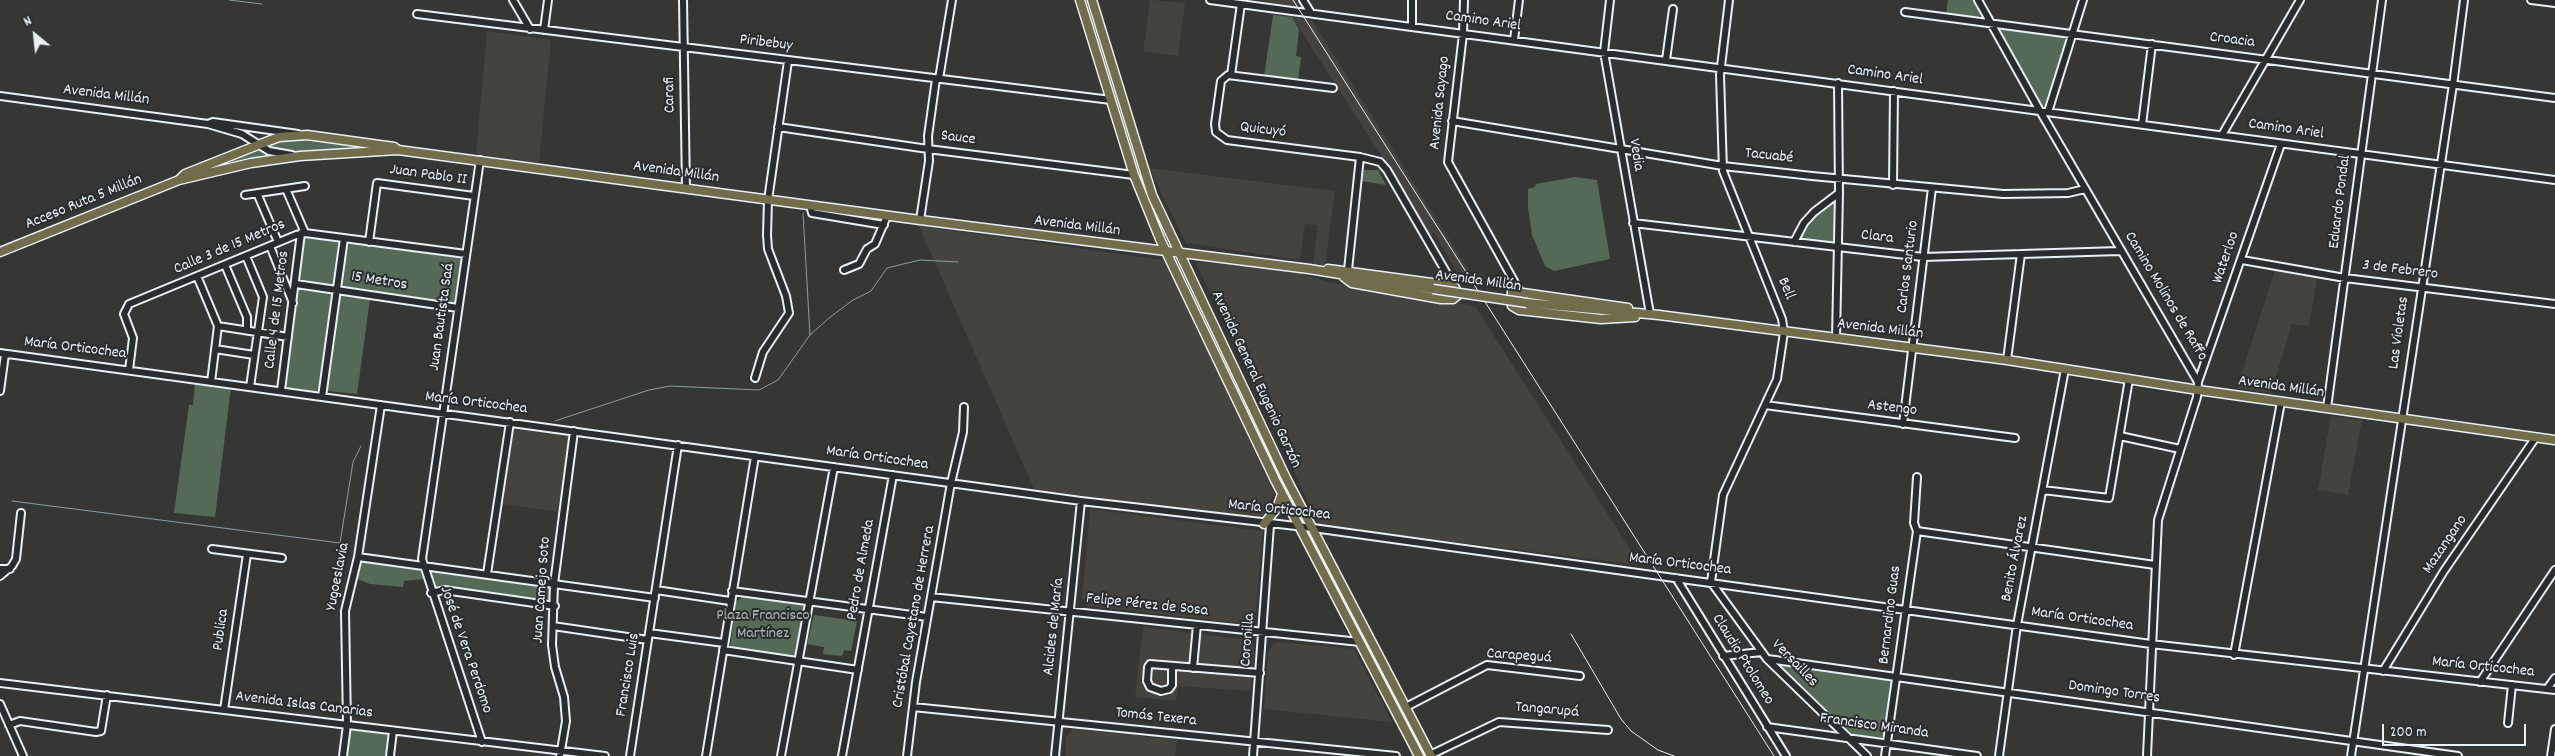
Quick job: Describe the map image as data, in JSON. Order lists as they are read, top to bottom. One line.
{"streets":{"main road":["Avenida Millán","Acceso Ruta 5 Millán","Avenida General Eugenio Garzón"],"street":["Camino Ariel","Croacia","Piribebuy","Carafi","Avenida Sayago","Quicuyó","Sauce","Vedia","Tacuabé","Juan Pablo II","Eduardo Pondal","Clara","Calle 3 de 15 Metros","Waterloo","Carlos Santurio","3 de Febrero","15 Metros","Bell","Camino Molinos de Raffo","Calle 4 de 15 Metros","Juan Bautista Saá","Las Violetas","María Orticochea","Astengo","Mazangano","Benito Álvarez","Pedro de Almeda","Yugoeslavia","Juan Camejo Soto","Felipe Pérez de Sosa","Bernardino Guas","Cristóbal Cayetano de Herrera","Alcides de María","Publica","Coronilla","José de Vera Perdomo","Carapeguá","Claudio Ptolomeo","Versailles","Francisco Luis","Domingo Torres","Avenida Islas Canarias","Tangarupá","Tomás Texera","Francisco Miranda"]},"crossings":[["Camino Ariel","Avenida Sayago"],["Camino Ariel","Quicuyó"],["Camino Ariel","Vedia"],["Camino Ariel","Eduardo Pondal"],["Camino Ariel","Waterloo"],["Camino Ariel","Bell"],["Camino Ariel","Camino Molinos de Raffo"],["Camino Ariel","Las Violetas"],["Croacia","Eduardo Pondal"],["Croacia","Camino Molinos de Raffo"],["Croacia","Las Violetas"],["Piribebuy","Carafi"],["Piribebuy","Avenida General Eugenio Garzón"],["Carafi","Avenida Millán"],["Avenida Millán","Vedia"],["Avenida Millán","Eduardo Pondal"],["Avenida Millán","Acceso Ruta 5 Millán"],["Avenida Millán","Waterloo"],["Avenida Millán","Carlos Santurio"],["Avenida Millán","Bell"],["Avenida Millán","Camino Molinos de Raffo"],["Avenida Millán","Juan Bautista Saá"],["Avenida Millán","Las Violetas"],["Avenida Millán","Avenida General Eugenio Garzón"],["Avenida Millán","Mazangano"],["Avenida Millán","Benito Álvarez"],["Avenida Sayago","Tacuabé"],["Sauce","Avenida General Eugenio Garzón"],["Vedia","Tacuabé"],["Vedia","Clara"],["Tacuabé","Carlos Santurio"],["Tacuabé","Bell"],["Tacuabé","Camino Molinos de Raffo"],["Juan Pablo II","Calle 3 de 15 Metros"],["Juan Pablo II","Juan Bautista Saá"],["Eduardo Pondal","3 de Febrero"],["Clara","Carlos Santurio"],["Clara","Bell"],["Clara","Camino Molinos de Raffo"],["Calle 3 de 15 Metros","Calle 4 de 15 Metros"],["Calle 3 de 15 Metros","Juan Bautista Saá"],["Calle 3 de 15 Metros","María Orticochea"],["Waterloo","3 de Febrero"],["Waterloo","Camino Molinos de Raffo"],["3 de Febrero","Las Violetas"],["15 Metros","Calle 4 de 15 Metros"],["15 Metros","Juan Bautista Saá"],["Bell","María Orticochea"],["Bell","Astengo"],["Bell","Versailles"],["Calle 4 de 15 Metros","María Orticochea"],["Juan Bautista Saá","María Orticochea"],["Juan Bautista Saá","José de Vera Perdomo"],["Las Violetas","María Orticochea"],["María Orticochea","Avenida General Eugenio Garzón"],["María Orticochea","Mazangano"],["María Orticochea","Benito Álvarez"],["María Orticochea","Pedro de Almeda"],["María Orticochea","Yugoeslavia"],["María Orticochea","Juan Camejo Soto"],["María Orticochea","Bernardino Guas"],["María Orticochea","Cristóbal Cayetano de Herrera"],["María Orticochea","Alcides de María"],["María Orticochea","Coronilla"],["María Orticochea","Claudio Ptolomeo"],["María Orticochea","Versailles"],["María Orticochea","Francisco Luis"],["Avenida General Eugenio Garzón","Felipe Pérez de Sosa"],["Avenida General Eugenio Garzón","Carapeguá"],["Avenida General Eugenio Garzón","Tangarupá"],["Benito Álvarez","Domingo Torres"],["Yugoeslavia","Avenida Islas Canarias"],["Juan Camejo Soto","Avenida Islas Canarias"],["Felipe Pérez de Sosa","Cristóbal Cayetano de Herrera"],["Felipe Pérez de Sosa","Alcides de María"],["Felipe Pérez de Sosa","Coronilla"],["Bernardino Guas","Domingo Torres"],["Bernardino Guas","Francisco Miranda"],["Cristóbal Cayetano de Herrera","Tomás Texera"],["Alcides de María","Tomás Texera"],["Publica","Avenida Islas Canarias"],["Coronilla","Tomás Texera"],["José de Vera Perdomo","Avenida Islas Canarias"],["Claudio Ptolomeo","Francisco Miranda"],["Versailles","Domingo Torres"],["Versailles","Francisco Miranda"]],"parks":["Plaza Francisco Martínez"],"scale_bar":"200 m","north":"top left"}
